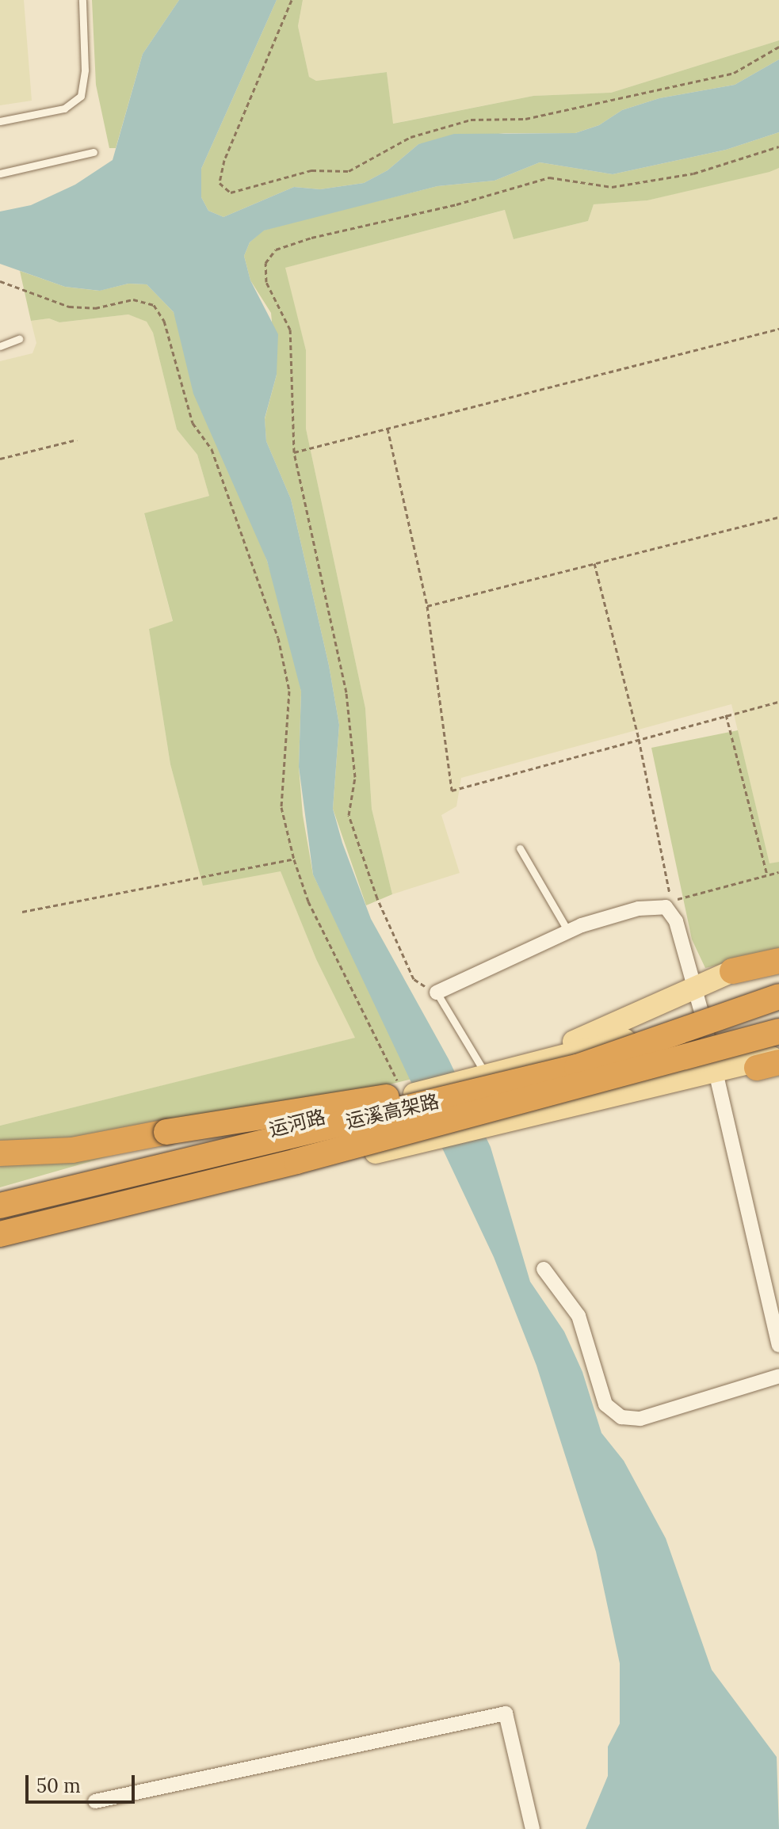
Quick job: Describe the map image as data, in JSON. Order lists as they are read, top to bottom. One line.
{"streets":{"highway":["运溪高架路"],"main road":["运河路"]},"crossings":[["运溪高架路","运河路"]],"scale_bar":"50 m"}
